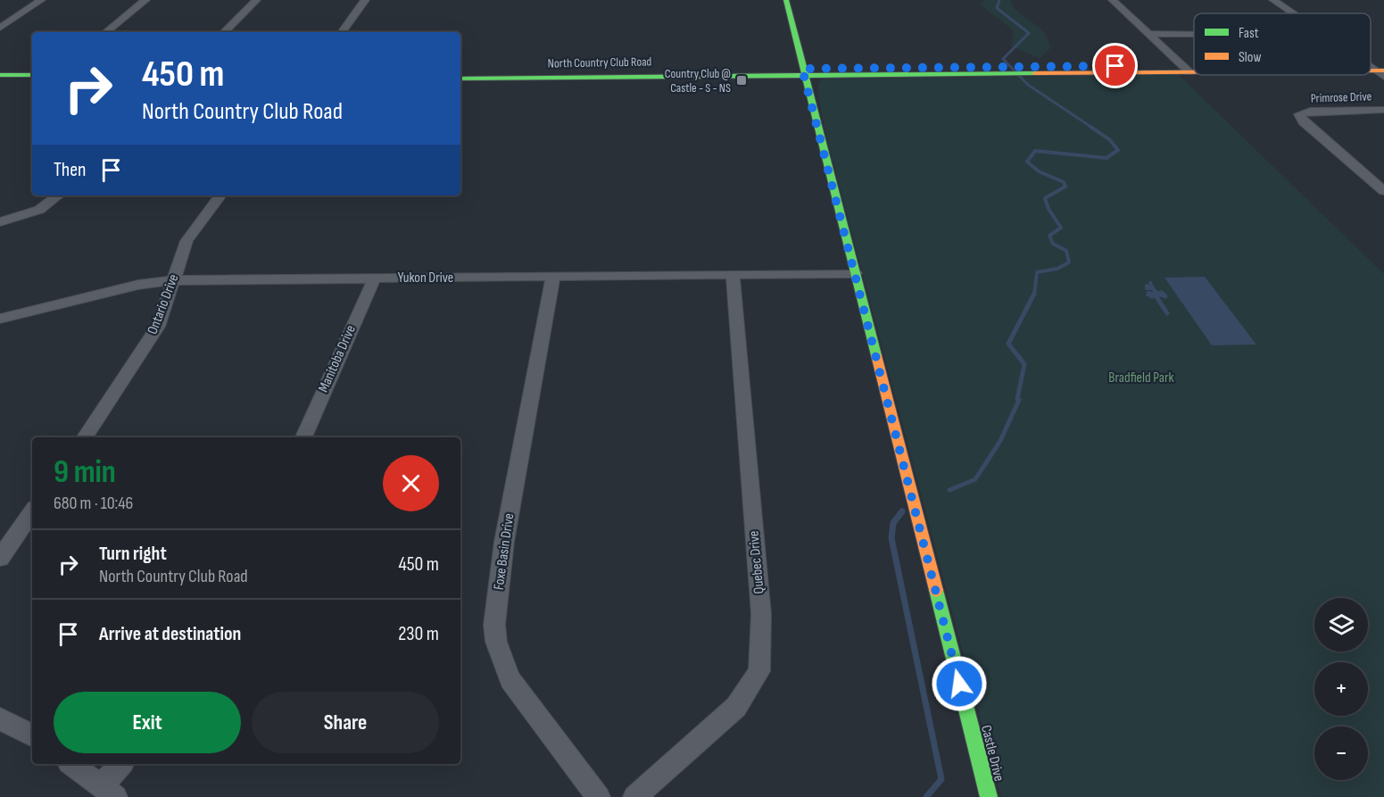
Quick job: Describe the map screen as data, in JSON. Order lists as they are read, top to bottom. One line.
{"streets":{"main road":["North Country Club Road","Castle Drive"],"street":["Primrose Drive","Yukon Drive","Ontario Drive","Manitoba Drive","Foxe Basin Drive","Quebec Drive"]},"crossings":[["North Country Club Road","Castle Drive"],["Yukon Drive","Ontario Drive"],["Yukon Drive","Manitoba Drive"],["Yukon Drive","Foxe Basin Drive"],["Yukon Drive","Quebec Drive"],["Yukon Drive","Castle Drive"]],"parks":["Bradfield Park"],"places":{"transit":["Country Club @ Castle - S - NS"]},"legend":["Fast","Slow"],"page":{"turn":["450 m","North Country Club Road"],"then":"Then","heading":["9 min","680 m · 10:46"],"list":[{"name":"Turn right","note":"North Country Club Road","value":"450 m"},{"name":"Arrive at destination","value":"230 m"}],"map_buttons":["+","−"],"buttons":["Exit","Share"]}}
